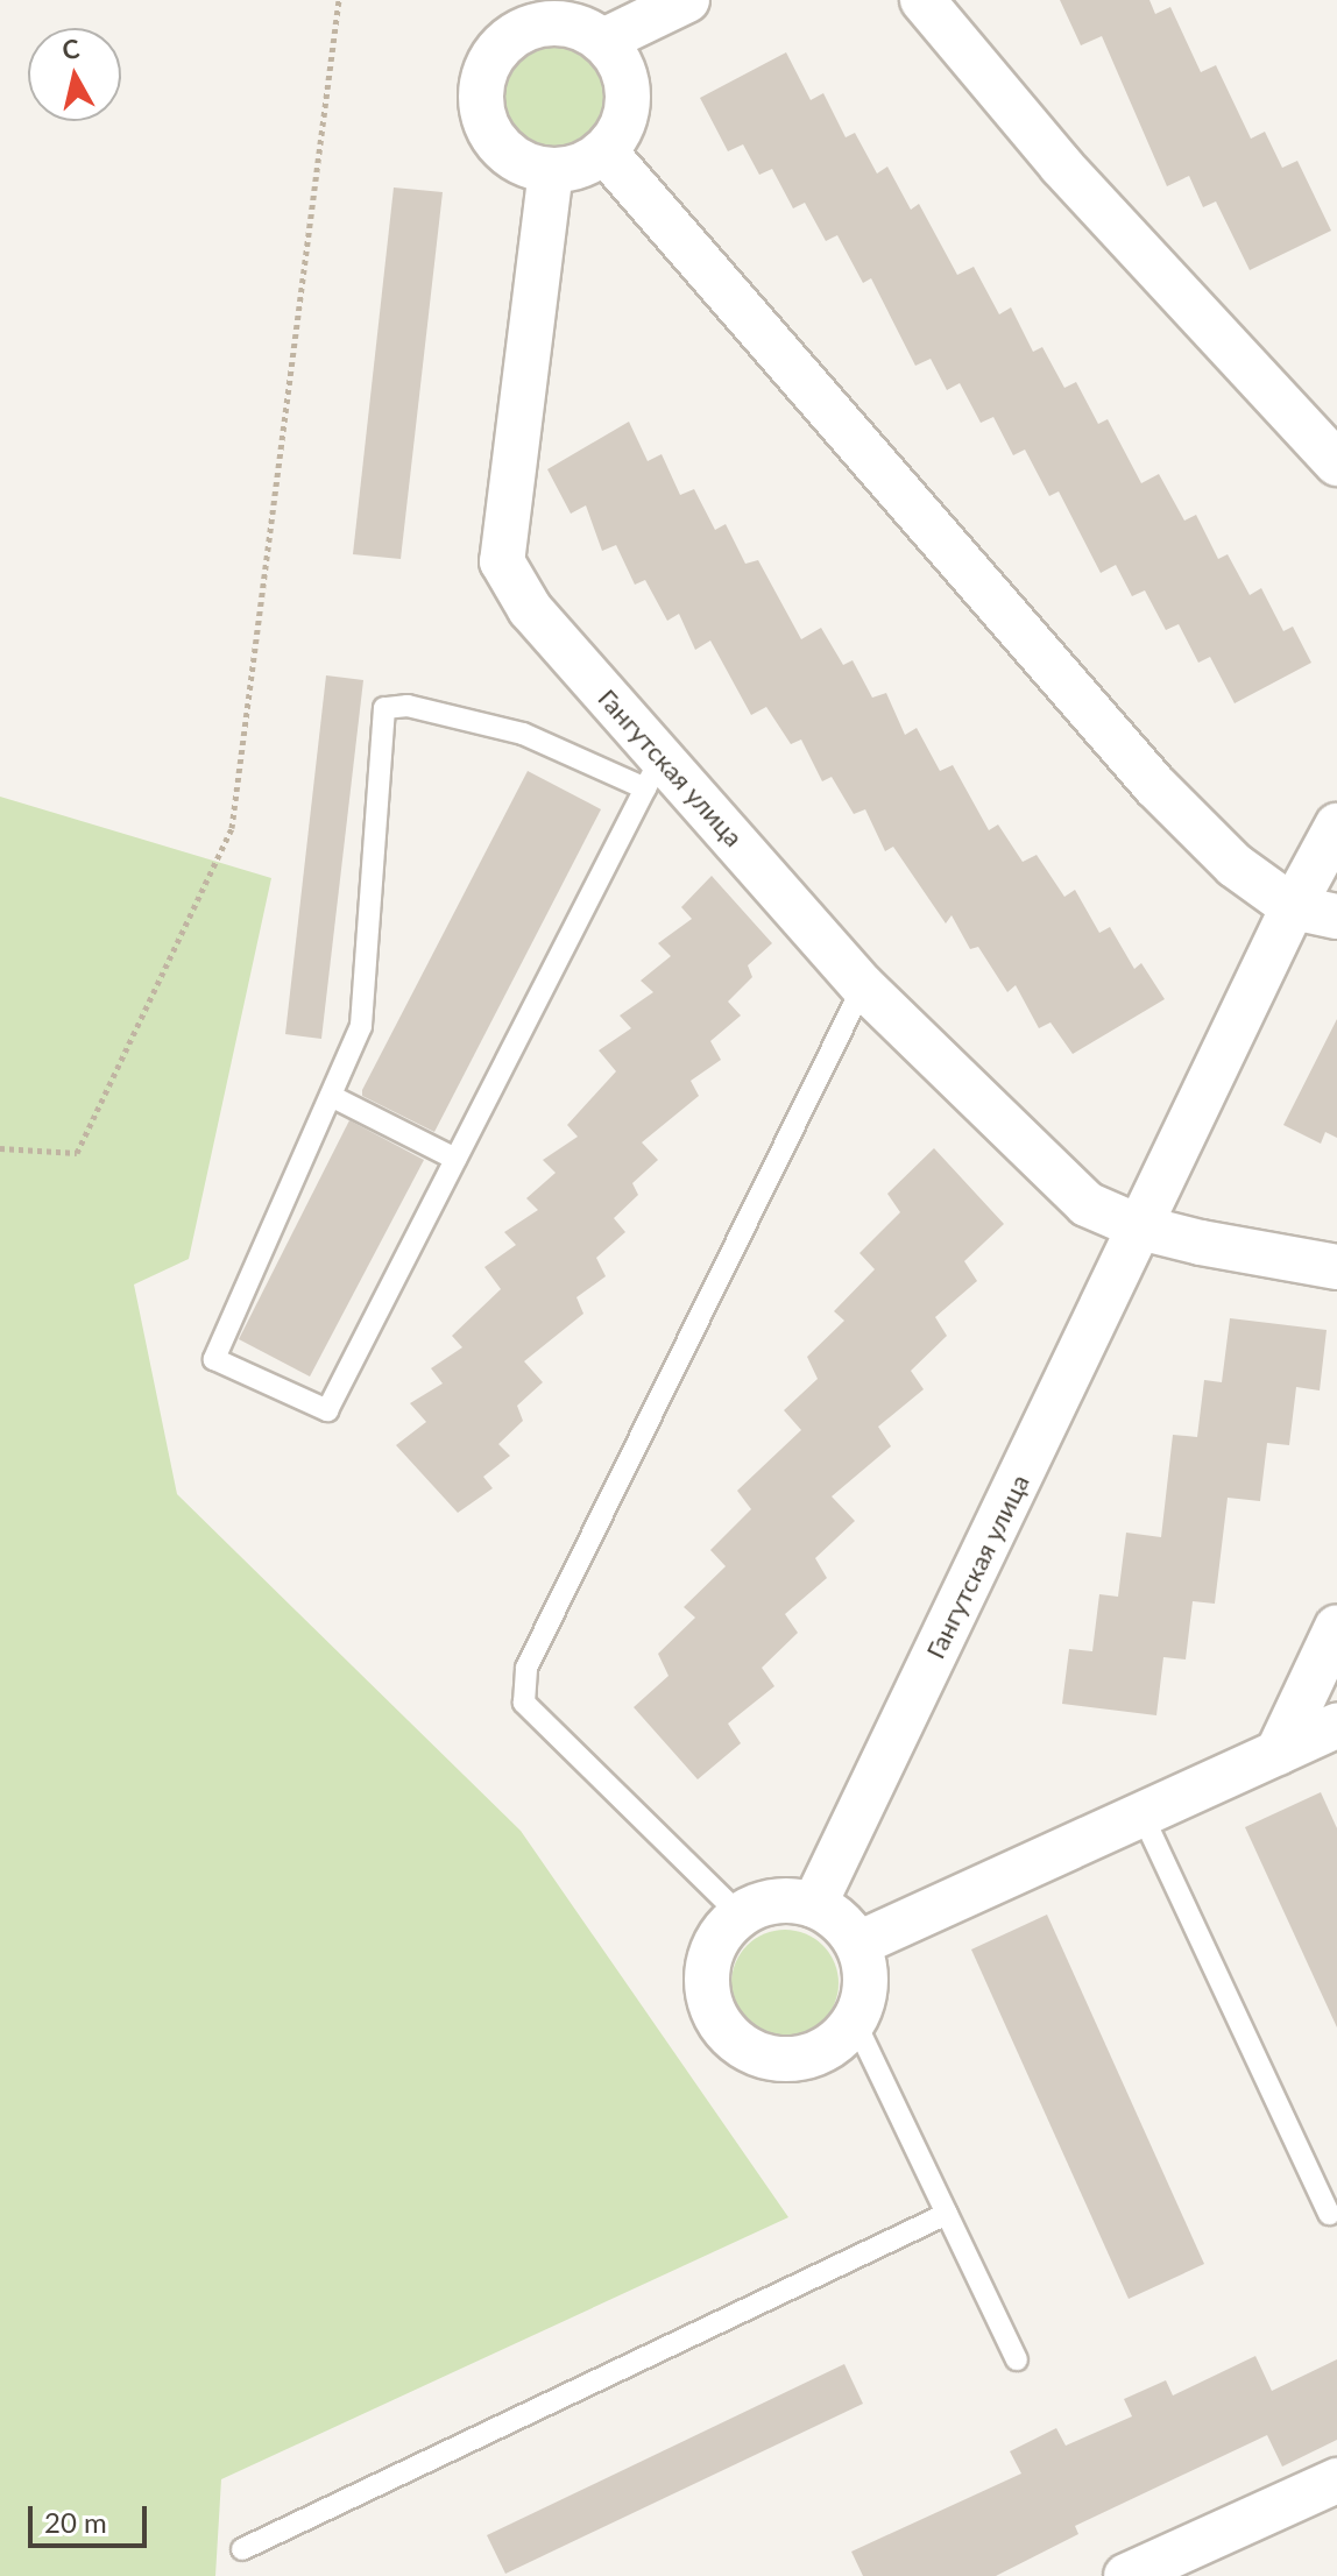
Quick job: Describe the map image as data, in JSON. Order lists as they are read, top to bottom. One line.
{"streets":{"street":["Гангутская улица"]},"scale_bar":"20 m","north":"top"}
